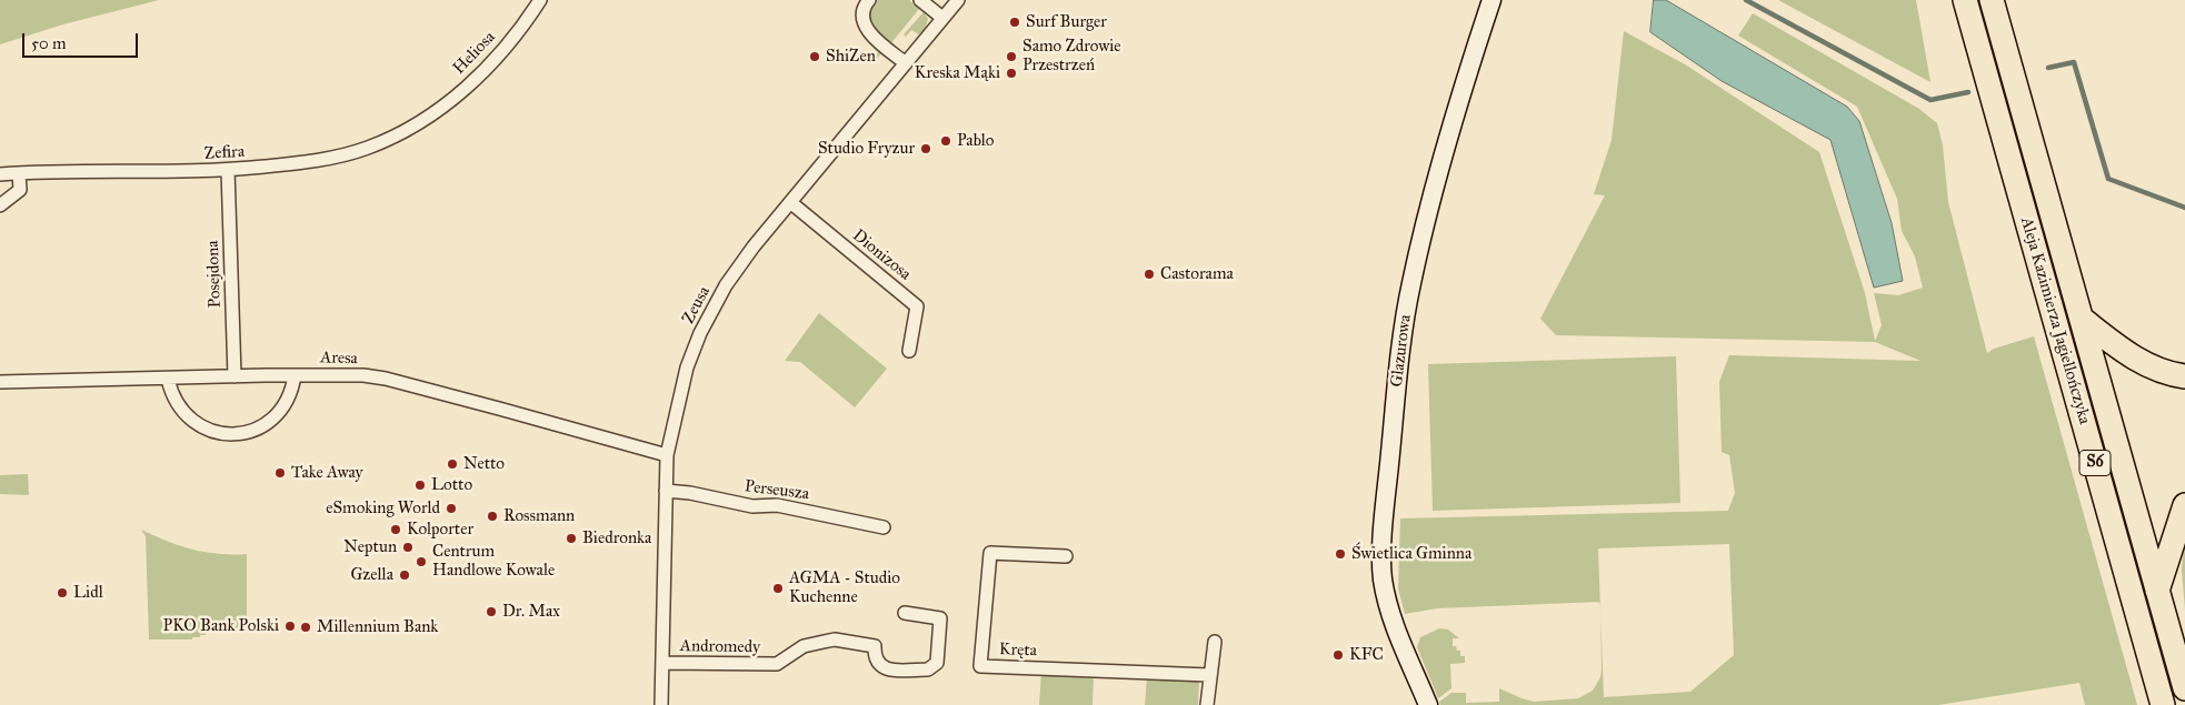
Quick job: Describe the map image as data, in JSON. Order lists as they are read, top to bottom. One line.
{"streets":{"highway":["Aleja Kazimierza Jagiellończyka","S6"],"street":["Heliosa","Zefira","Dionizosa","Posejdona","Zeusa","Glazurowa","Aresa","Perseusza","Andromedy","Kręta"]},"crossings":[["Heliosa","Zefira"],["Zefira","Posejdona"],["Dionizosa","Zeusa"],["Posejdona","Aresa"],["Zeusa","Aresa"],["Zeusa","Perseusza"],["Zeusa","Andromedy"]],"places":["Surf Burger","ShiZen","Samo Zdrowie Przestrzeń","Kreska Mąki","Pablo","Studio Fryzur","Castorama","Netto","Take Away","Lotto","eSmoking World","Rossmann","Kolporter","Biedronka","Neptun","Świetlica Gminna","Centrum Handlowe Kowale","Gzella","AGMA - Studio Kuchenne","Lidl","Dr. Max","PKO Bank Polski","Millennium Bank","KFC"],"scale_bar":"50 m"}
